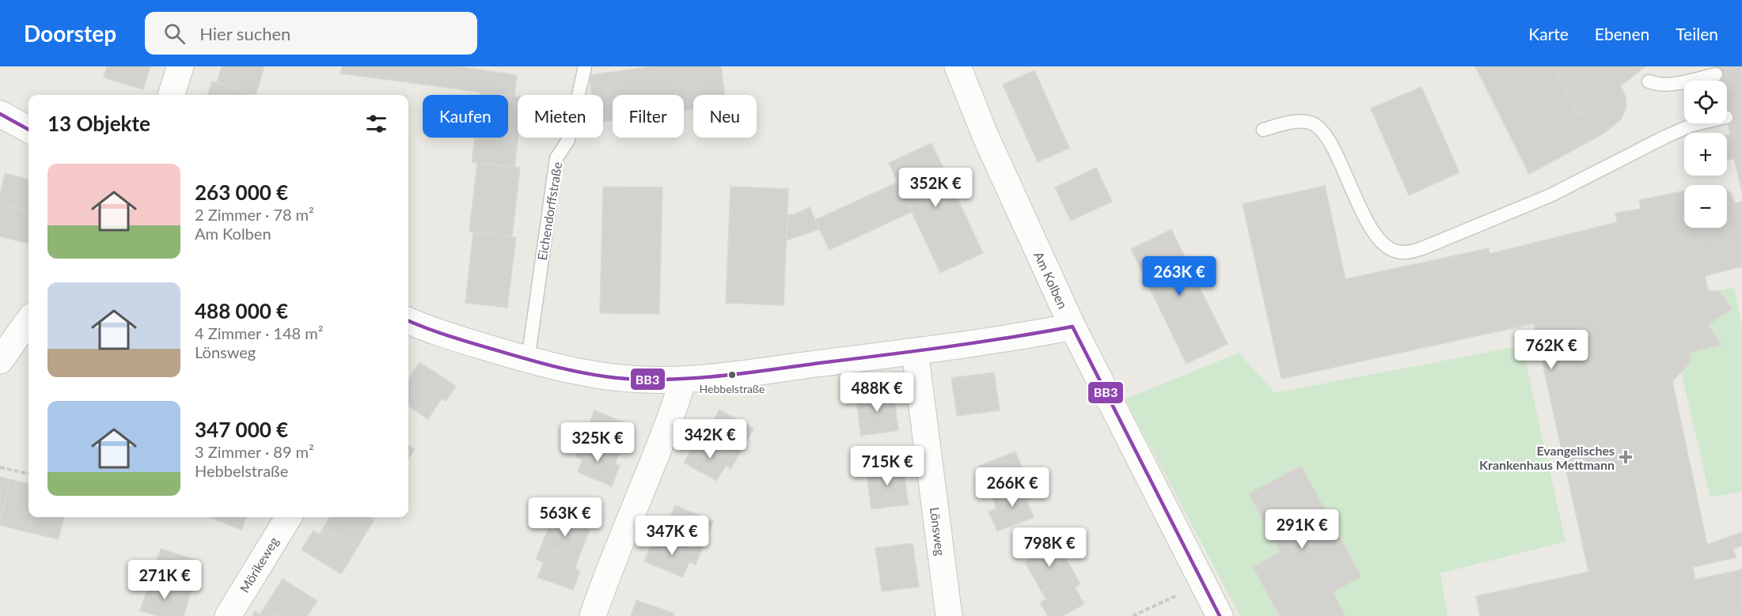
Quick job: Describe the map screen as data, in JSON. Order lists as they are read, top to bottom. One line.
{"streets":{"street":["Am Kolben","Lönsweg","Mörikeweg"],"lane":["Eichendorffstraße"]},"places":{"other":["Hebbelstraße"],"health":["Evangelisches Krankenhaus Mettmann"]},"lines":["transit line BB3"],"page":{"header":"Doorstep","search":"Hier suchen","nav":["Karte","Ebenen","Teilen"],"map_buttons":["+","−"],"chip":["Kaufen","Mieten","Filter","Neu"],"heading":"13 Objekte","list":[{"name":"263 000 €","note":"2 Zimmer · 78 m² · Am Kolben"},{"name":"488 000 €","note":"4 Zimmer · 148 m² · Lönsweg"},{"name":"347 000 €","note":"3 Zimmer · 89 m² · Hebbelstraße"}],"price":["352K €","263K €","762K €","488K €","342K €","325K €","715K €","266K €","563K €","291K €","347K €","798K €","271K €"]}}
